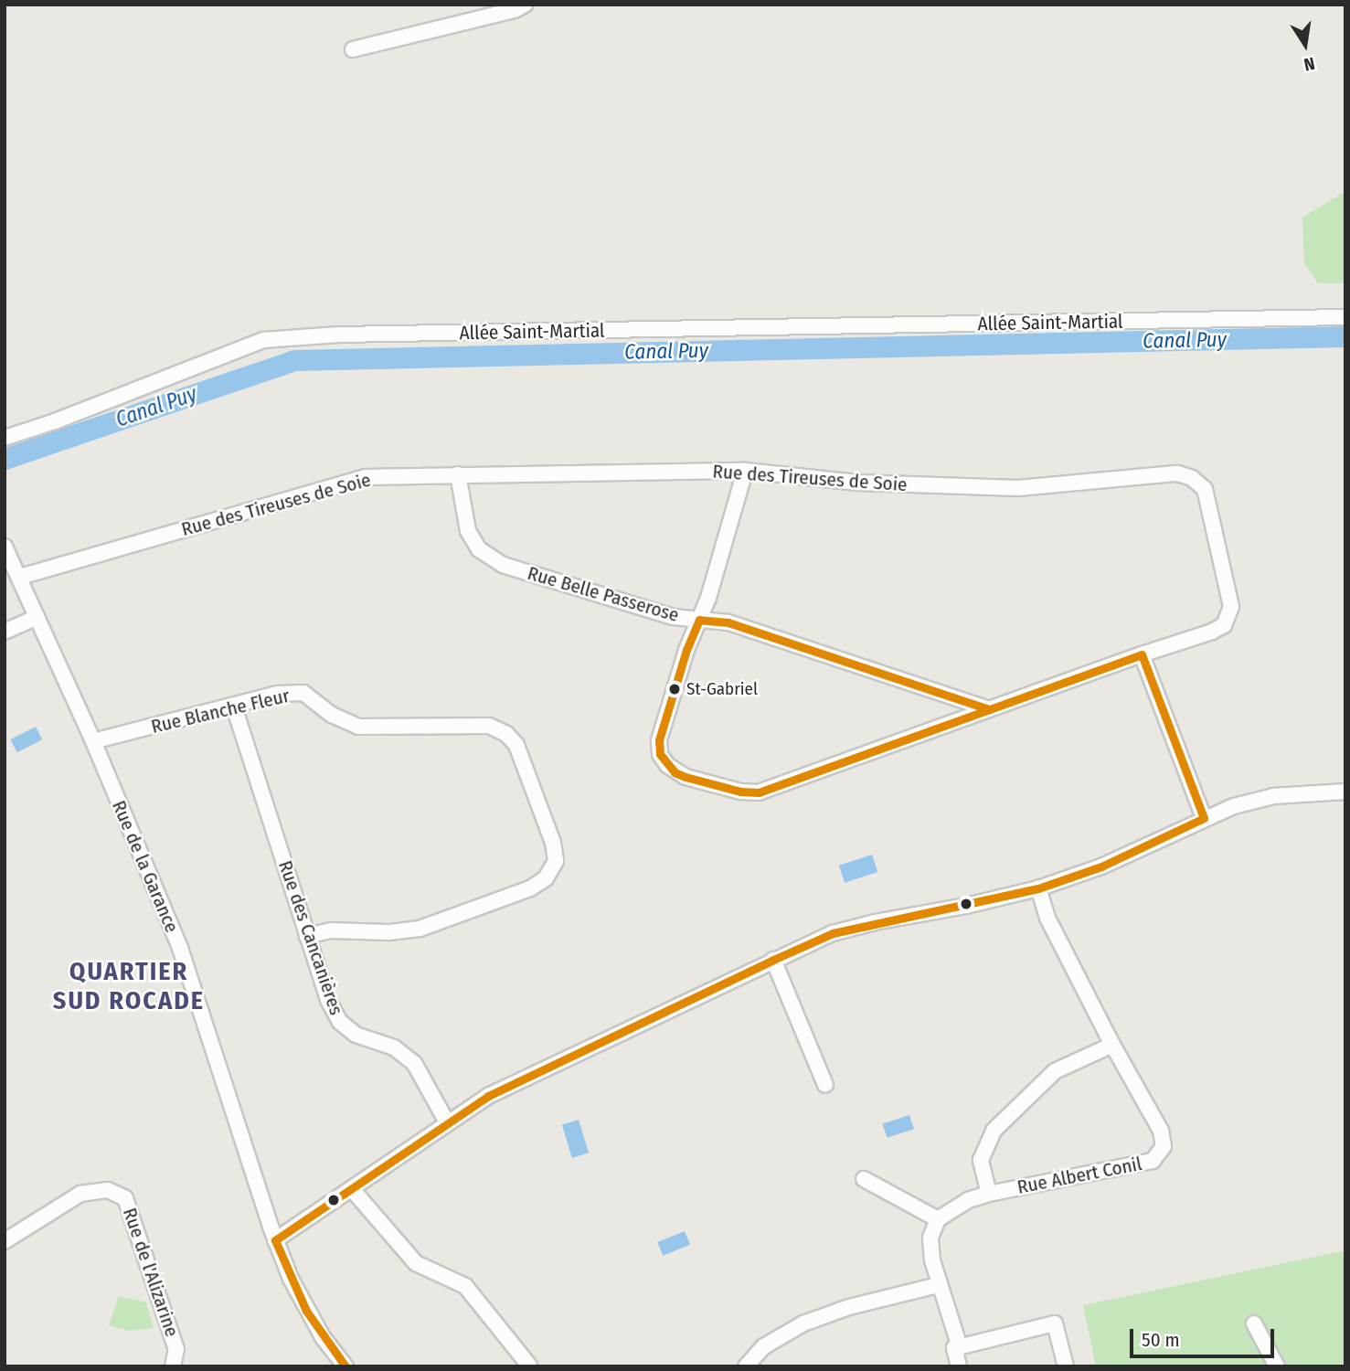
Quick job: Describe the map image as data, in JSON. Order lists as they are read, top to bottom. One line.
{"streets":{"street":["Allée Saint-Martial","Rue des Tireuses de Soie","Rue Belle Passerose","Rue Blanche Fleur","Rue de la Garance","Rue des Cancanières","Rue Albert Conil","Rue de l'Alizarine"]},"crossings":[["Rue des Tireuses de Soie","Rue Belle Passerose"],["Rue des Tireuses de Soie","Rue de la Garance"],["Rue Blanche Fleur","Rue de la Garance"],["Rue Blanche Fleur","Rue des Cancanières"]],"districts":["QUARTIER SUD ROCADE"],"water":["Canal Puy"],"places":["St-Gabriel"],"scale_bar":"50 m","north":"bottom"}
